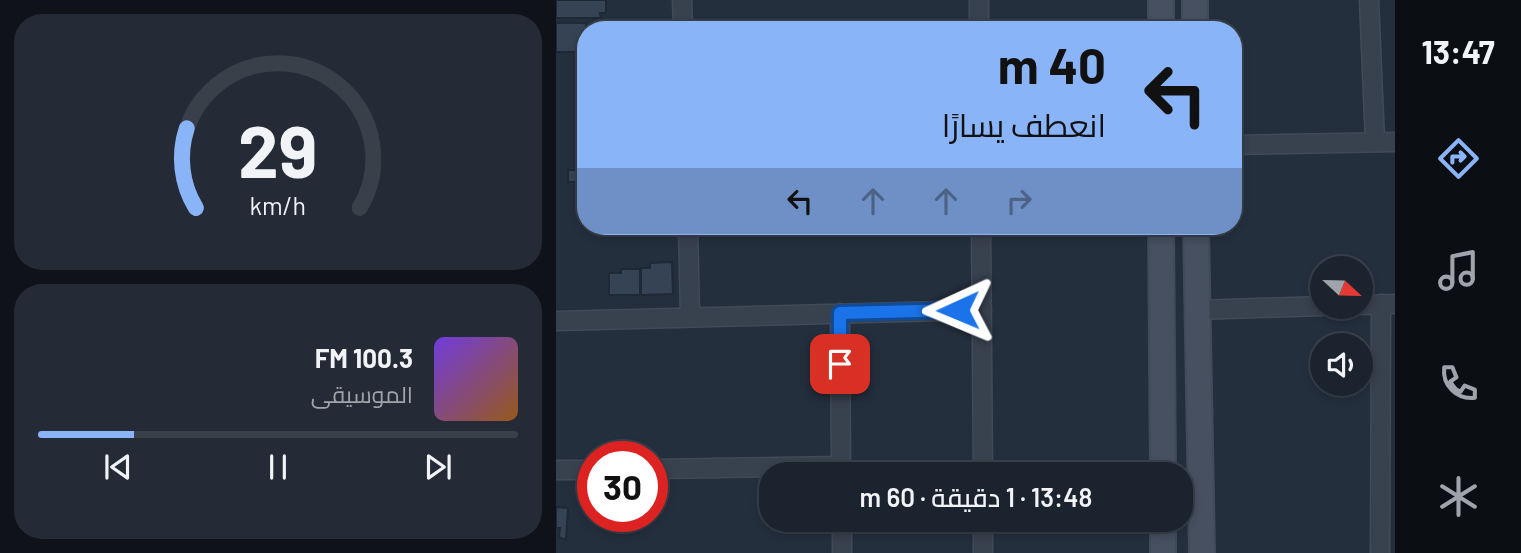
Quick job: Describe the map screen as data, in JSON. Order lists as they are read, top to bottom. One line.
{"north":"right","page":{"tabs":"13:47","turn":["40 m","انعطف يسارًا"],"song":["100.3 FM","الموسيقى"],"limit":"30","trip":"13:48 · 1 دقيقة · 60 m","gauge":["29","km/h"]}}
